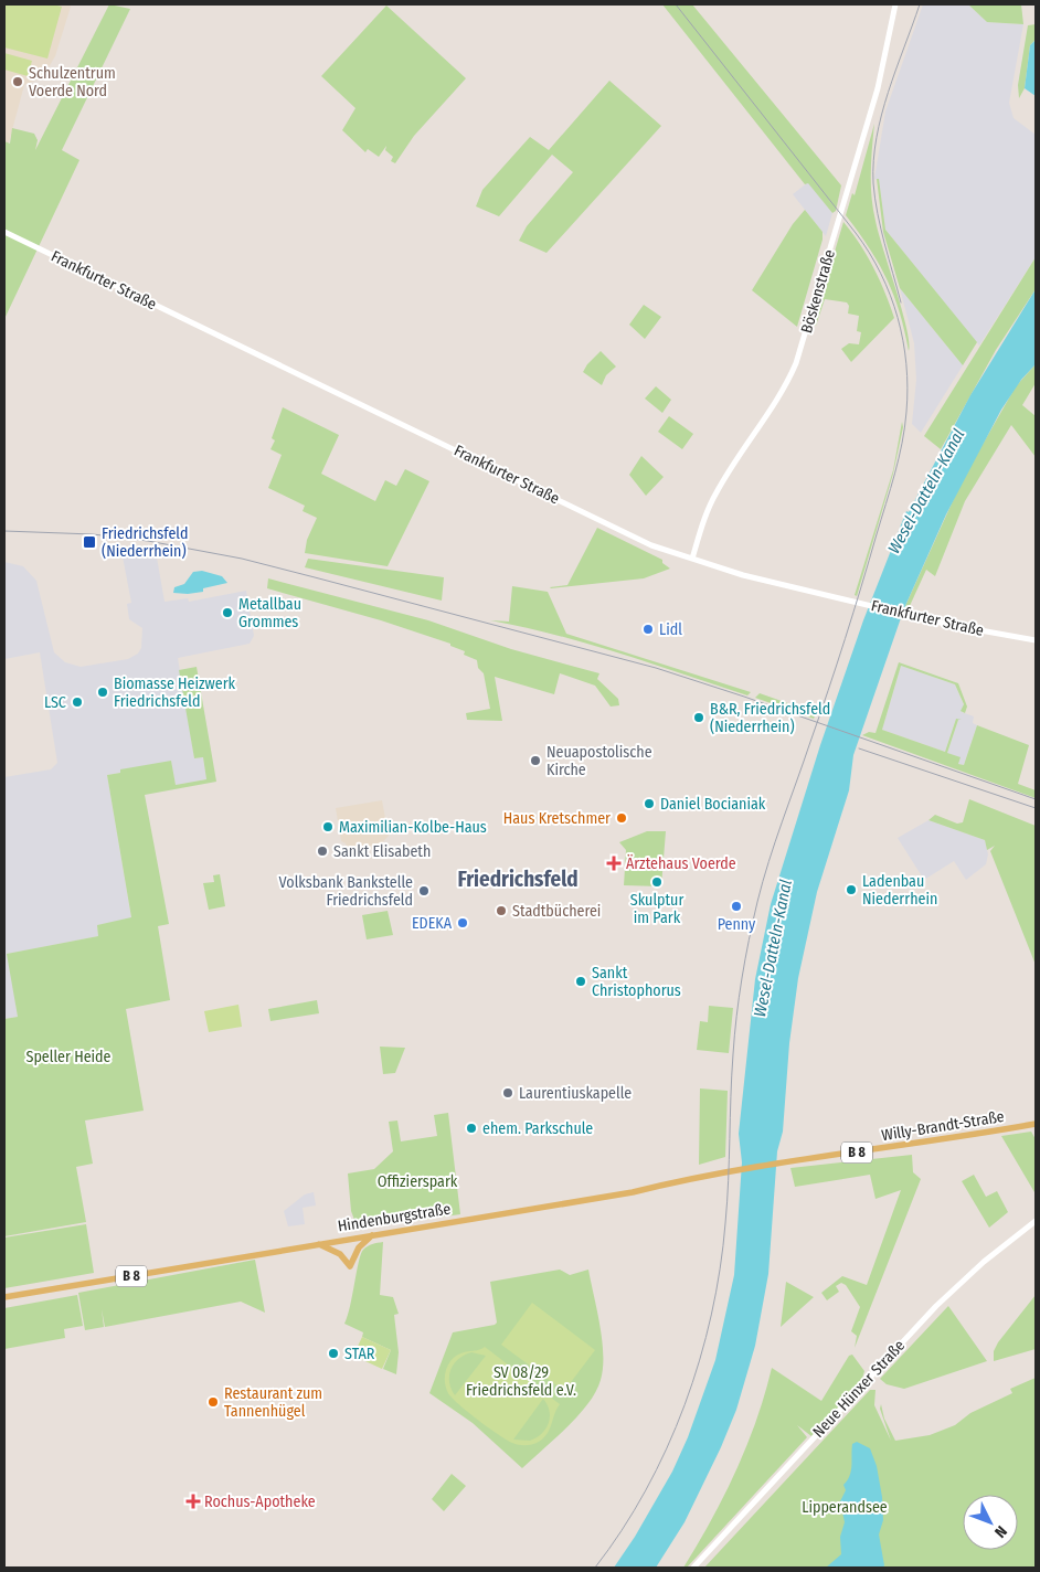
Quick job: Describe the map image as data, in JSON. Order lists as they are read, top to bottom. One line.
{"streets":{"main road":["Frankfurter Straße","Böskenstraße","Willy-Brandt-Straße","B 8","Hindenburgstraße","Neue Hünxer Straße"]},"crossings":[["Frankfurter Straße","Böskenstraße"],["Willy-Brandt-Straße","Hindenburgstraße"]],"districts":["Friedrichsfeld"],"water":["Wesel-Datteln-Kanal"],"parks":["Speller Heide","Offizierspark","SV 08/29 Friedrichsfeld e.V.","Lipperandsee"],"places":{"other":["Schulzentrum Voerde Nord","Metallbau Grommes","Lidl","Biomasse Heizwerk Friedrichsfeld","LSC","B&R, Friedrichsfeld (Niederrhein)","Neuapostolische Kirche","Daniel Bocianiak","Haus Kretschmer","Maximilian-Kolbe-Haus","Sankt Elisabeth","Skulptur im Park","Ladenbau Niederrhein","Volksbank Bankstelle Friedrichsfeld","Penny","Stadtbücherei","EDEKA","Sankt Christophorus","Laurentiuskapelle","ehem. Parkschule","STAR","Restaurant zum Tannenhügel"],"transit":["Friedrichsfeld (Niederrhein)"],"health":["Ärztehaus Voerde","Rochus-Apotheke"]},"north":"bottom right"}
